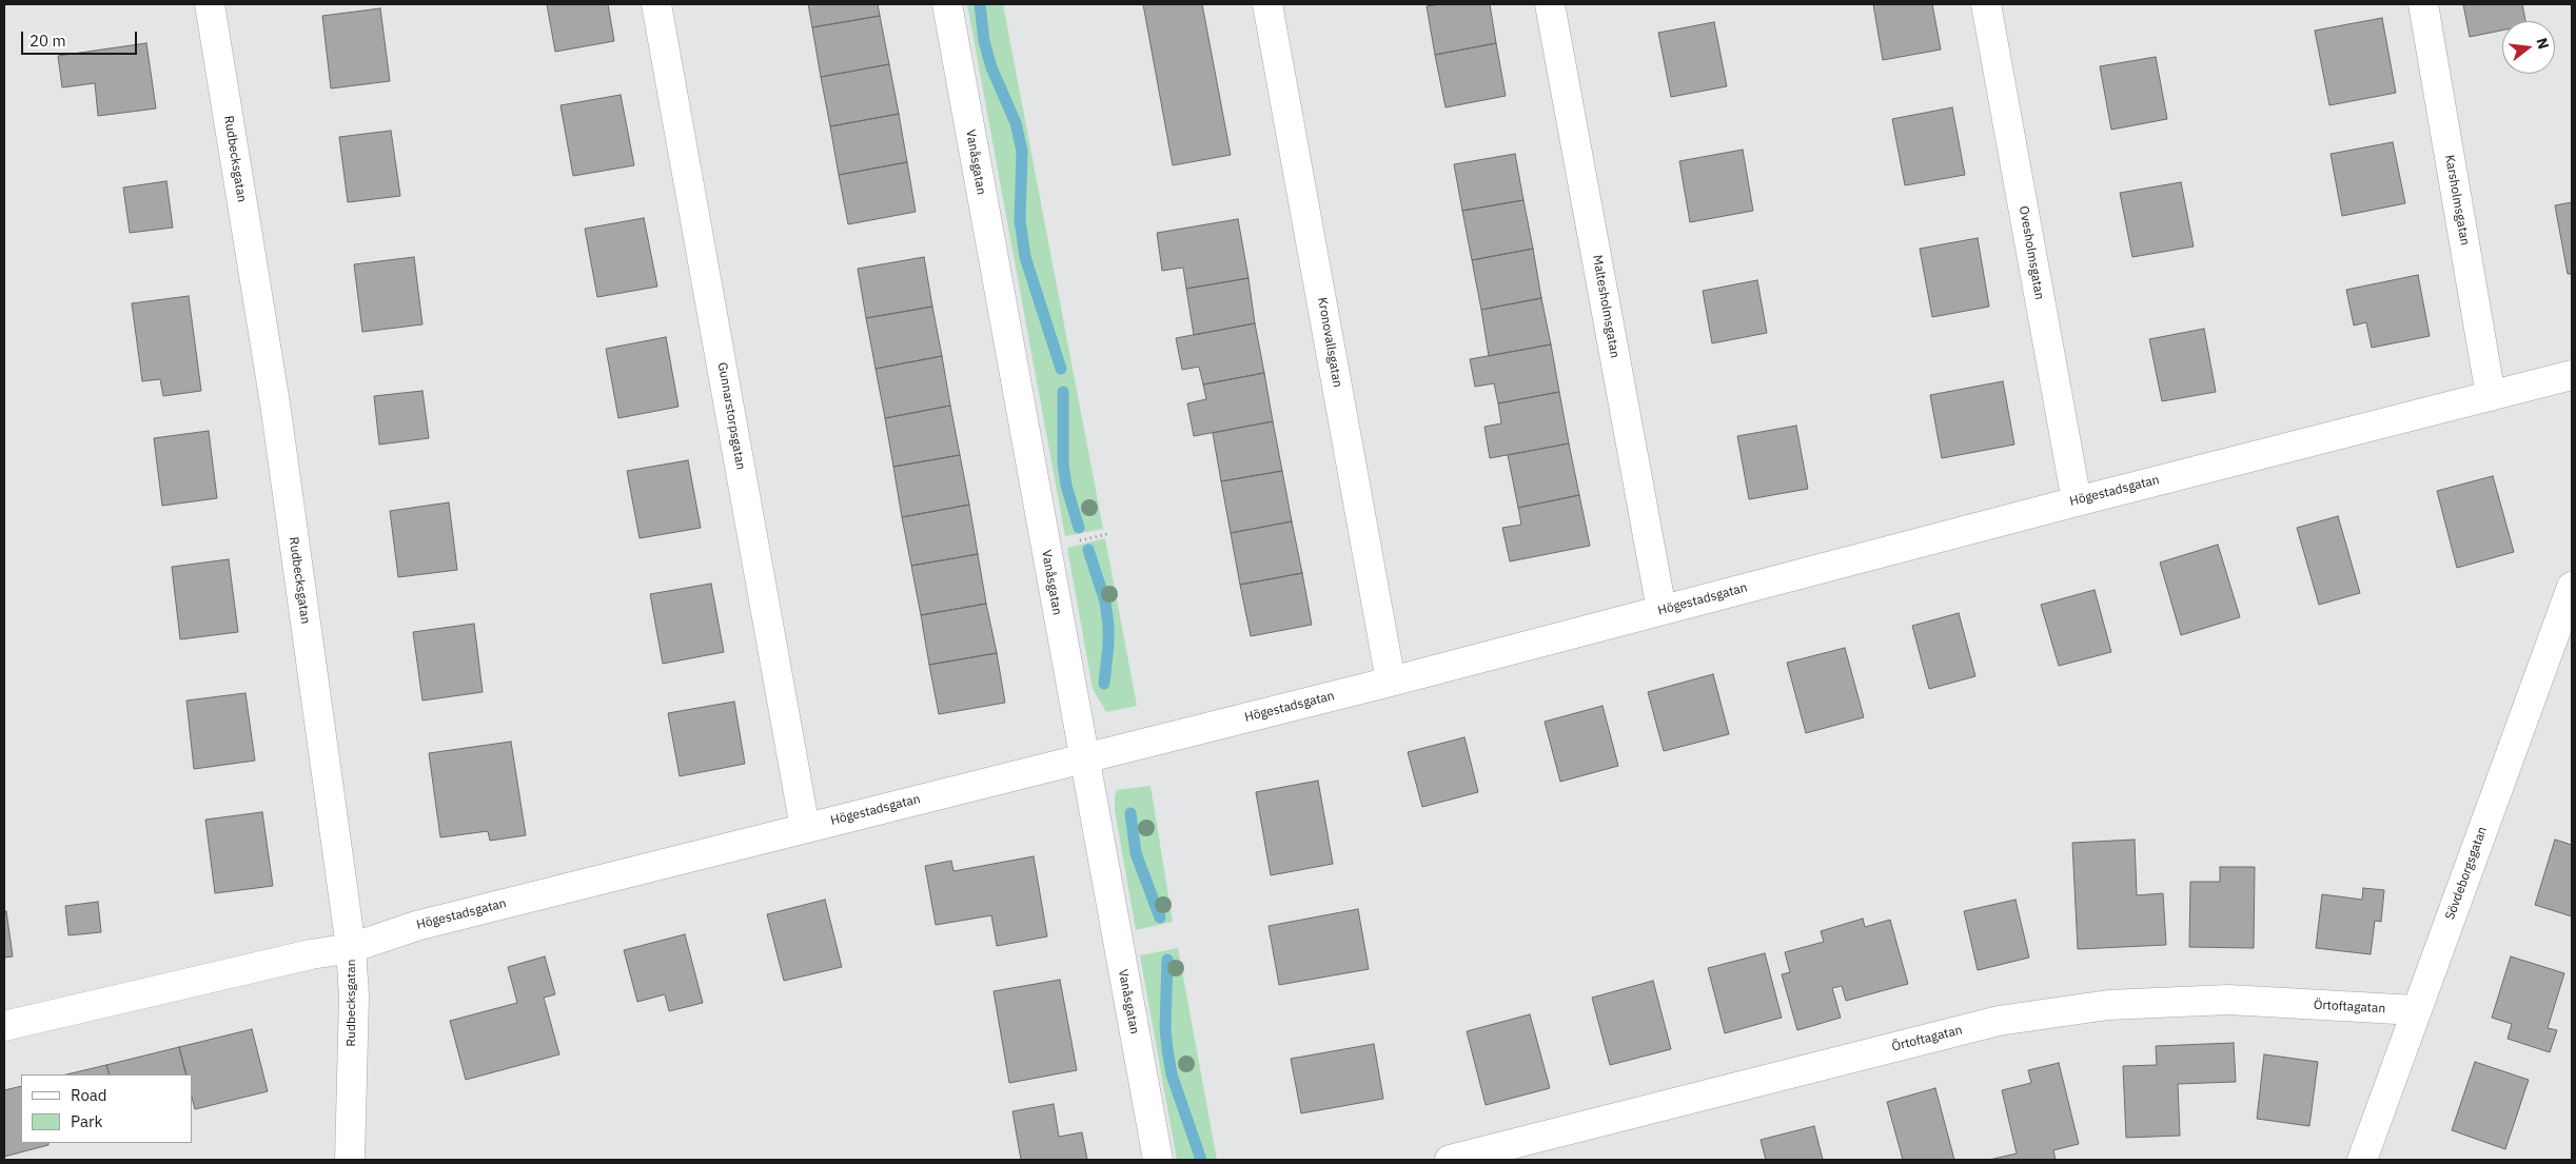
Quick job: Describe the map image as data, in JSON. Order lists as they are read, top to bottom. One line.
{"streets":{"street":["Rudbecksgatan","Vanåsgatan","Karsholmsgatan","Ovesholmsgatan","Maltesholmsgatan","Kronovallsgatan","Gunnarstorpsgatan","Högestadsgatan","Sövdeborgsgatan","Örtoftagatan"]},"crossings":[["Rudbecksgatan","Högestadsgatan"],["Vanåsgatan","Högestadsgatan"],["Karsholmsgatan","Högestadsgatan"],["Ovesholmsgatan","Högestadsgatan"],["Maltesholmsgatan","Högestadsgatan"],["Kronovallsgatan","Högestadsgatan"],["Gunnarstorpsgatan","Högestadsgatan"],["Sövdeborgsgatan","Örtoftagatan"]],"legend":["Road","Park"],"scale_bar":"20 m","north":"right"}
